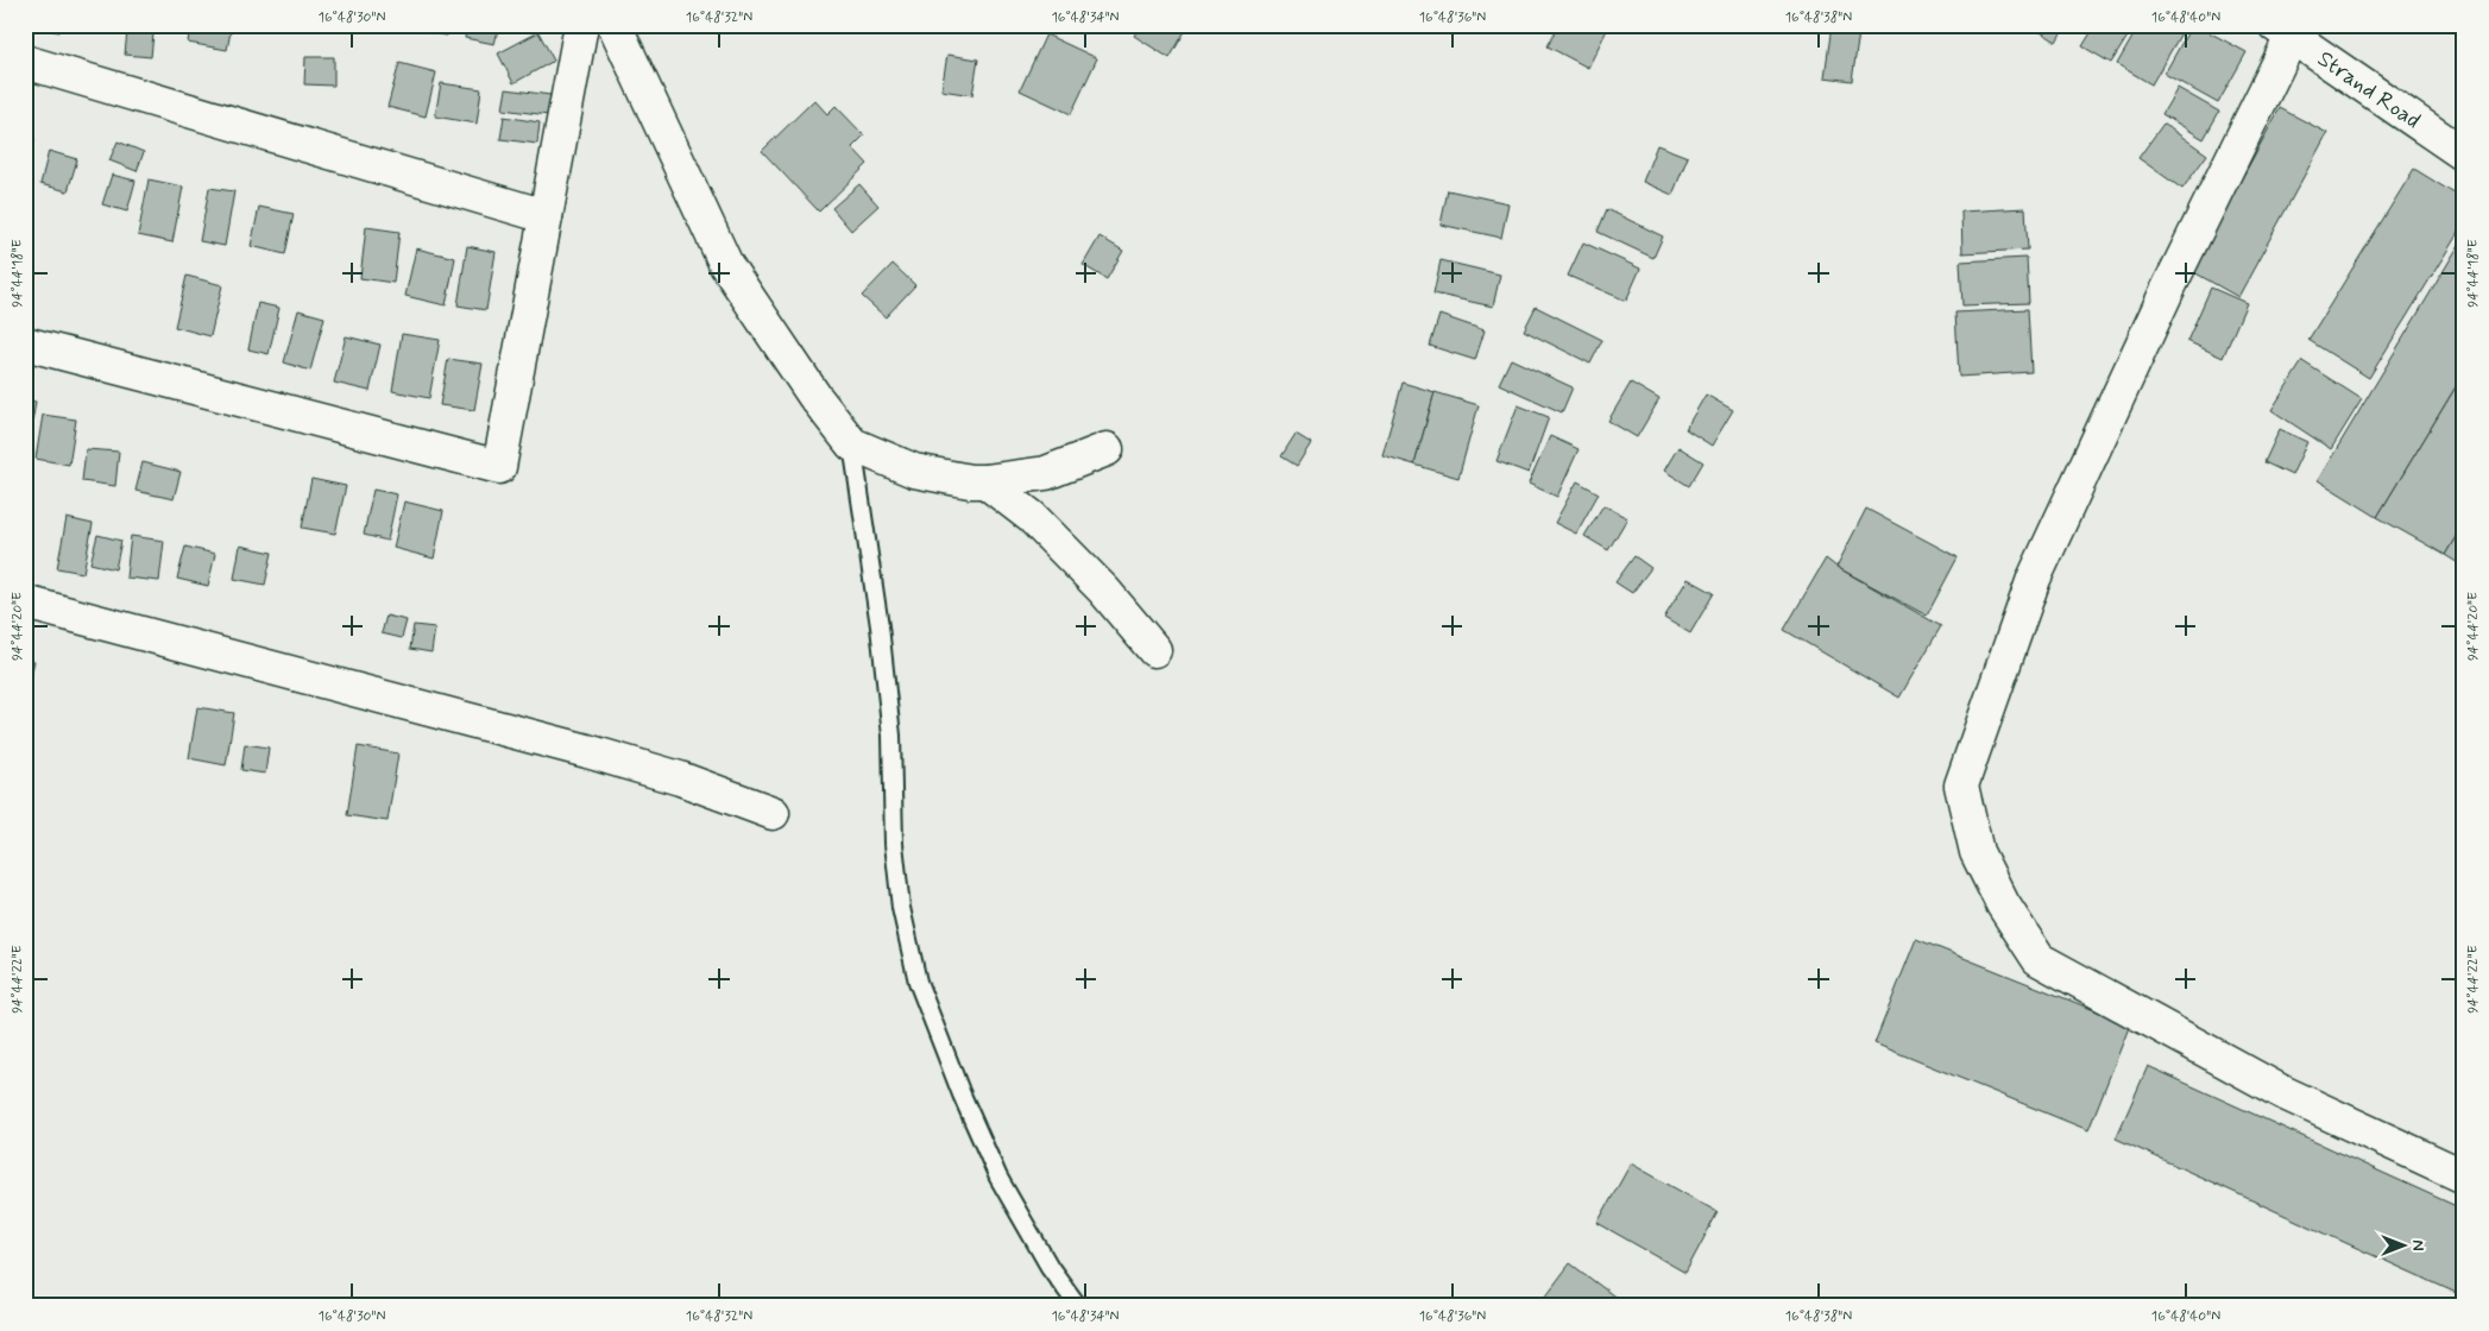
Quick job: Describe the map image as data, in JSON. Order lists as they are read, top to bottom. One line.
{"streets":{"street":["Strand Road"]},"north":"right","coordinates":["16°48'30\"N","16°48'32\"N","16°48'34\"N","16°48'36\"N","16°48'38\"N","16°48'40\"N","94°44'18\"E","94°44'20\"E","94°44'22\"E"]}
